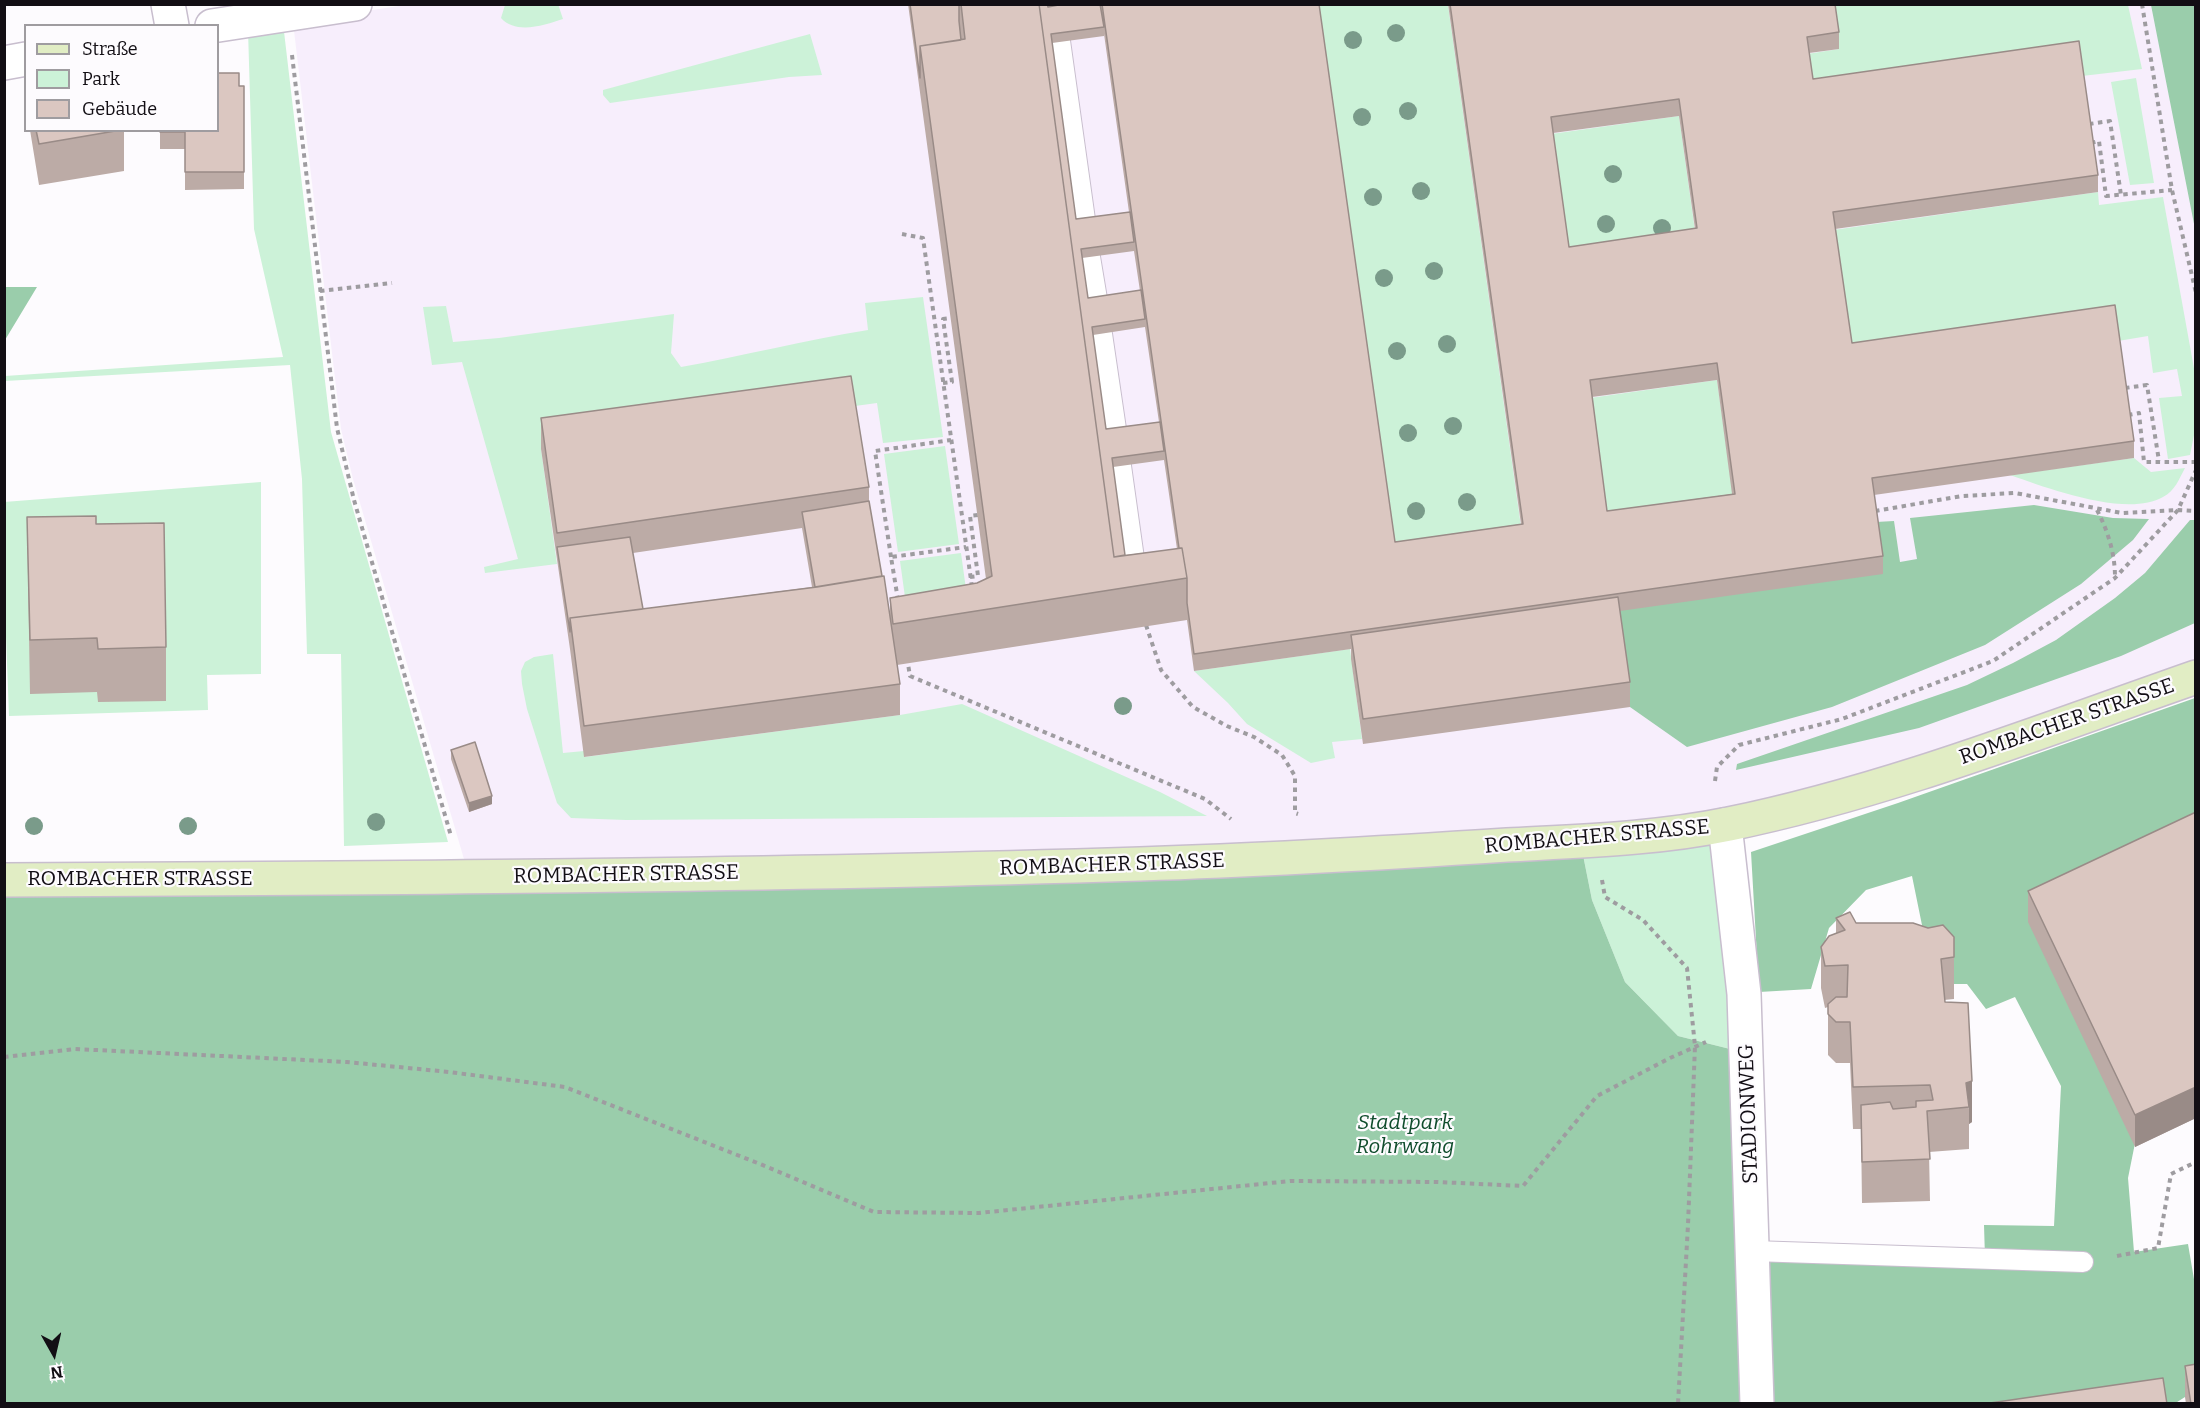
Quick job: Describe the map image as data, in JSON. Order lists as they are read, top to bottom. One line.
{"streets":{"main road":["ROMBACHER STRASSE"],"street":["STADIONWEG"]},"crossings":[["ROMBACHER STRASSE","STADIONWEG"]],"parks":["Stadtpark Rohrwang"],"legend":["Straße","Park","Gebäude"],"north":"bottom"}
